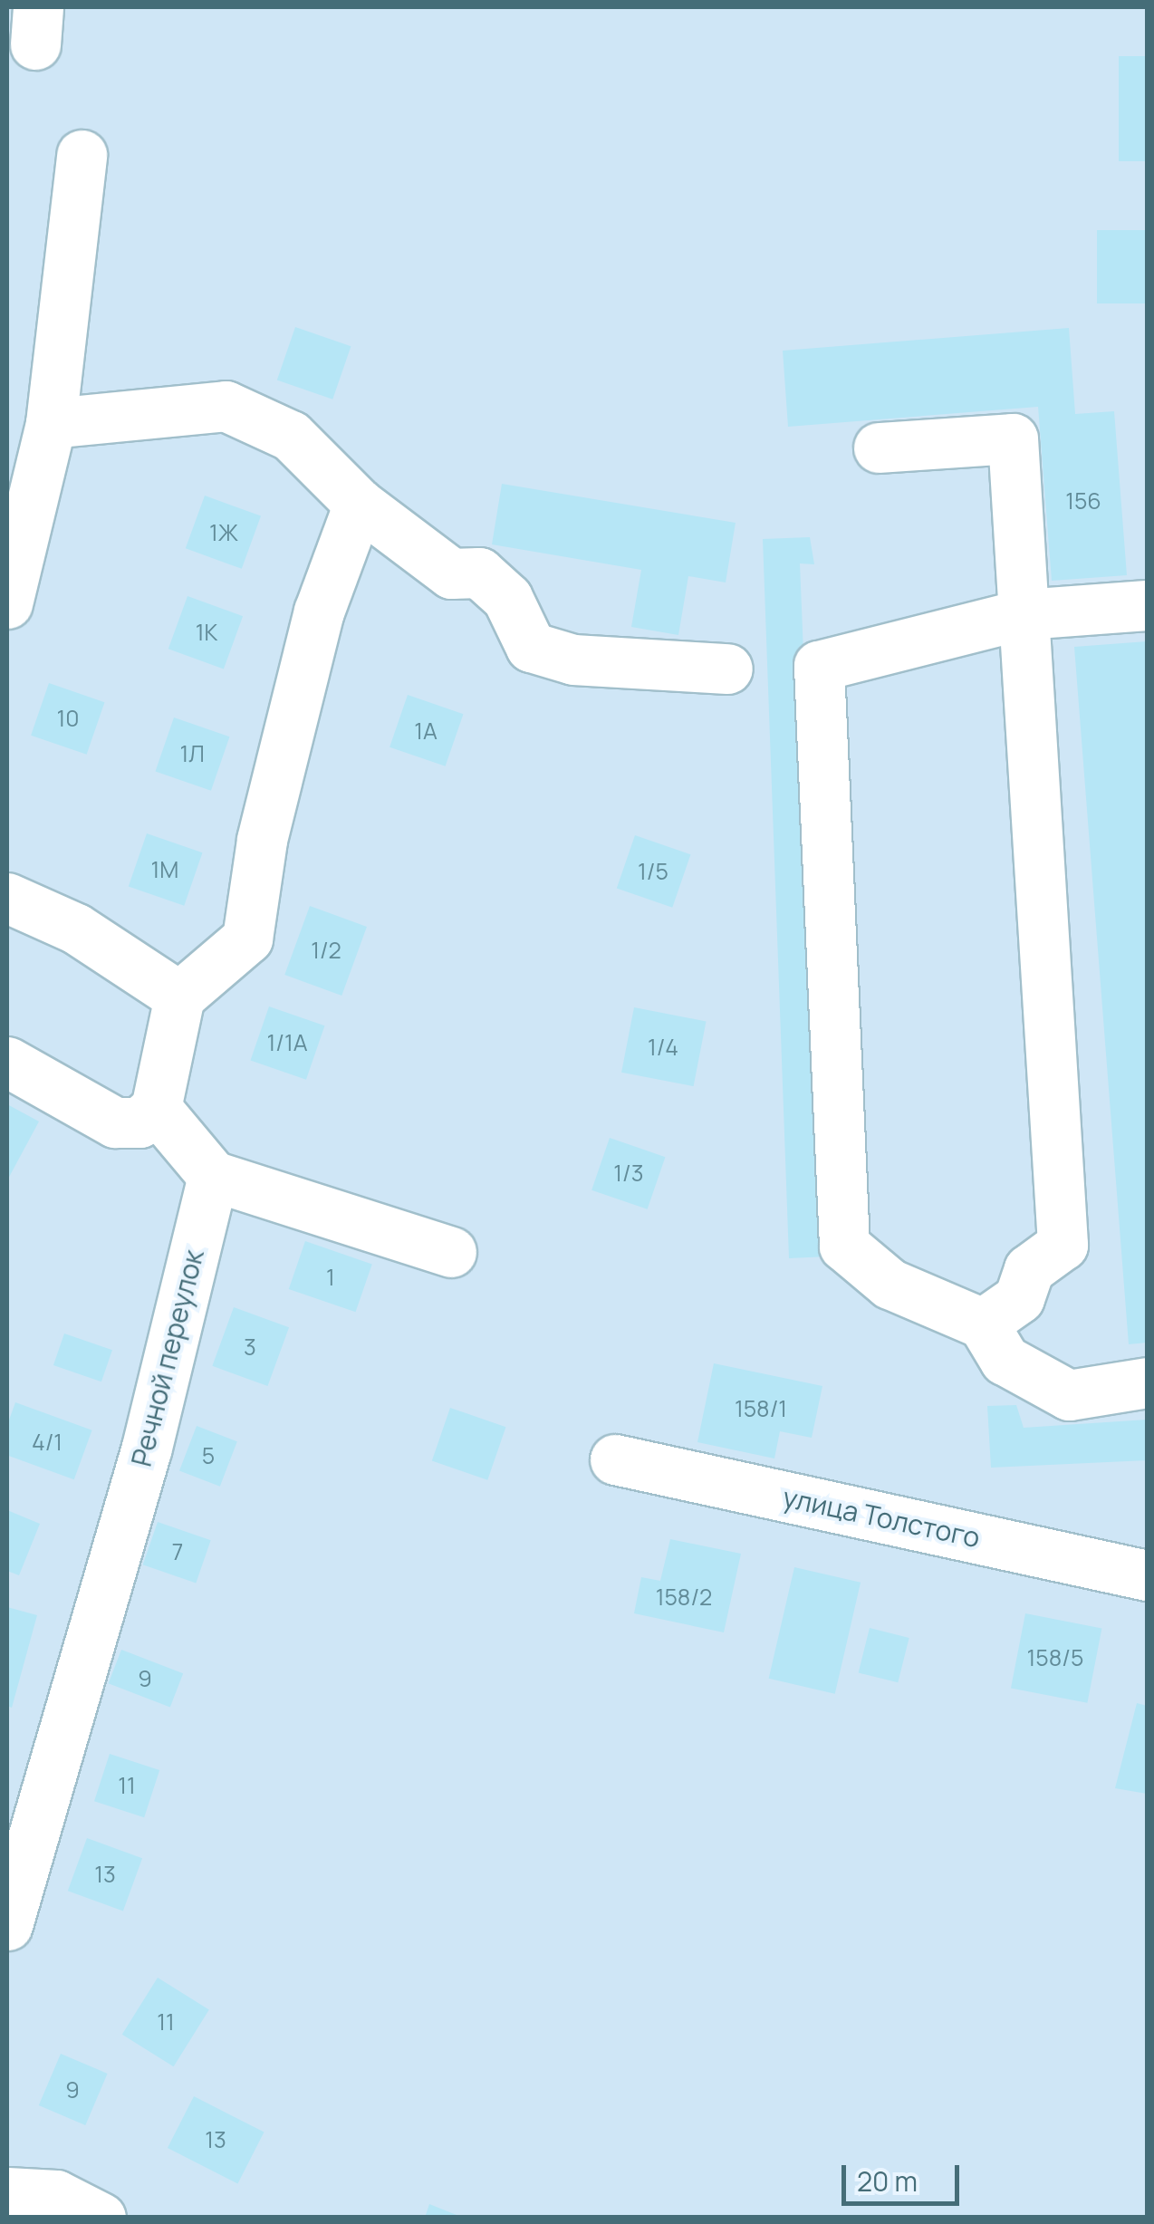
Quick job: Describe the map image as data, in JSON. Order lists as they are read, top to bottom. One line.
{"streets":{"street":["Речной переулок","улица Толстого"]},"house_numbers":["156","1Ж","1К","10","1А","1Л","1М","1/5","1/2","1/1А","1/4","1/3","1","3","158/1","4/1","5","7","158/2","158/5","9","11","13","11","9","13"],"scale_bar":"20 m"}
